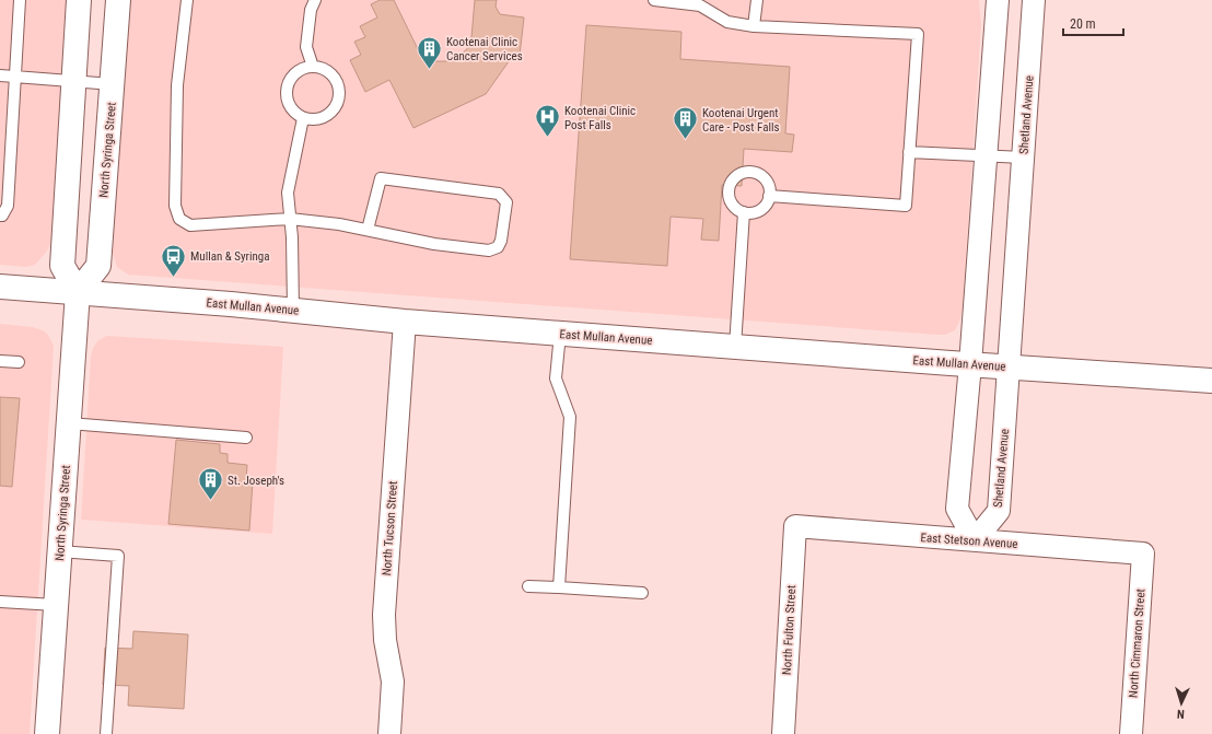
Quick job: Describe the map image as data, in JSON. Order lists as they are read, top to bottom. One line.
{"streets":{"main road":["North Syringa Street","East Mullan Avenue"],"street":["Shetland Avenue","North Tucson Street","East Stetson Avenue","North Fulton Street","North Cimmaron Street"]},"crossings":[["Shetland Avenue","East Mullan Avenue"],["Shetland Avenue","East Stetson Avenue"],["North Syringa Street","East Mullan Avenue"],["East Mullan Avenue","North Tucson Street"],["East Stetson Avenue","North Fulton Street"],["East Stetson Avenue","North Cimmaron Street"]],"places":{"building":["Kootenai Clinic Cancer Services","Kootenai Urgent Care - Post Falls","St. Joseph's"],"hospital":["Kootenai Clinic Post Falls"],"bus stop":["Mullan & Syringa"]},"scale_bar":"20 m","north":"bottom"}
